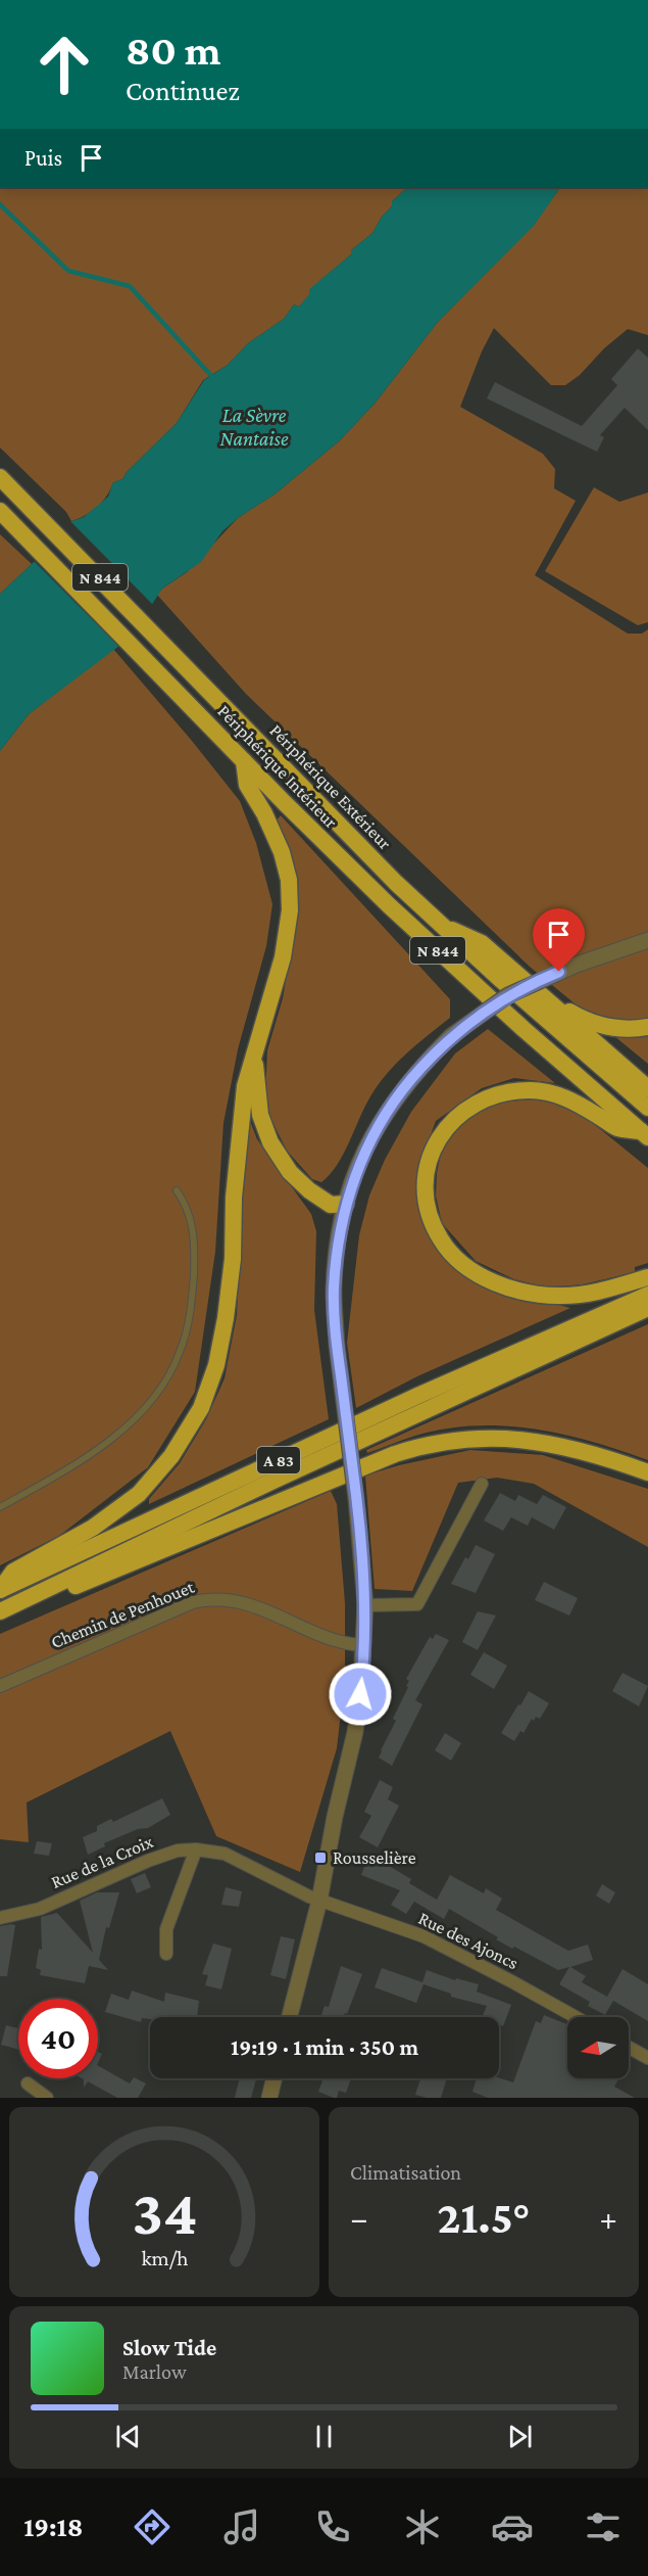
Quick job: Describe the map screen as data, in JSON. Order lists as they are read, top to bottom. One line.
{"streets":{"highway":["N 844","Périphérique Intérieur","Périphérique Extérieur","A 83"],"street":["Chemin de Penhouet","Rue de la Croix","Rue des Ajoncs"]},"crossings":[["Rue de la Croix","Rue des Ajoncs"]],"water":["La Sèvre Nantaise"],"places":{"transit":["Rousselière"]},"north":"left","page":{"turn":["80 m","Continuez"],"then":"Puis","limit":"40","trip":"19:19 · 1 min · 350 m","tile":"Climatisation","heat":["−","21.5°","+"],"song":["Slow Tide","Marlow"],"tabs":"19:18","gauge":["34","km/h"]}}
